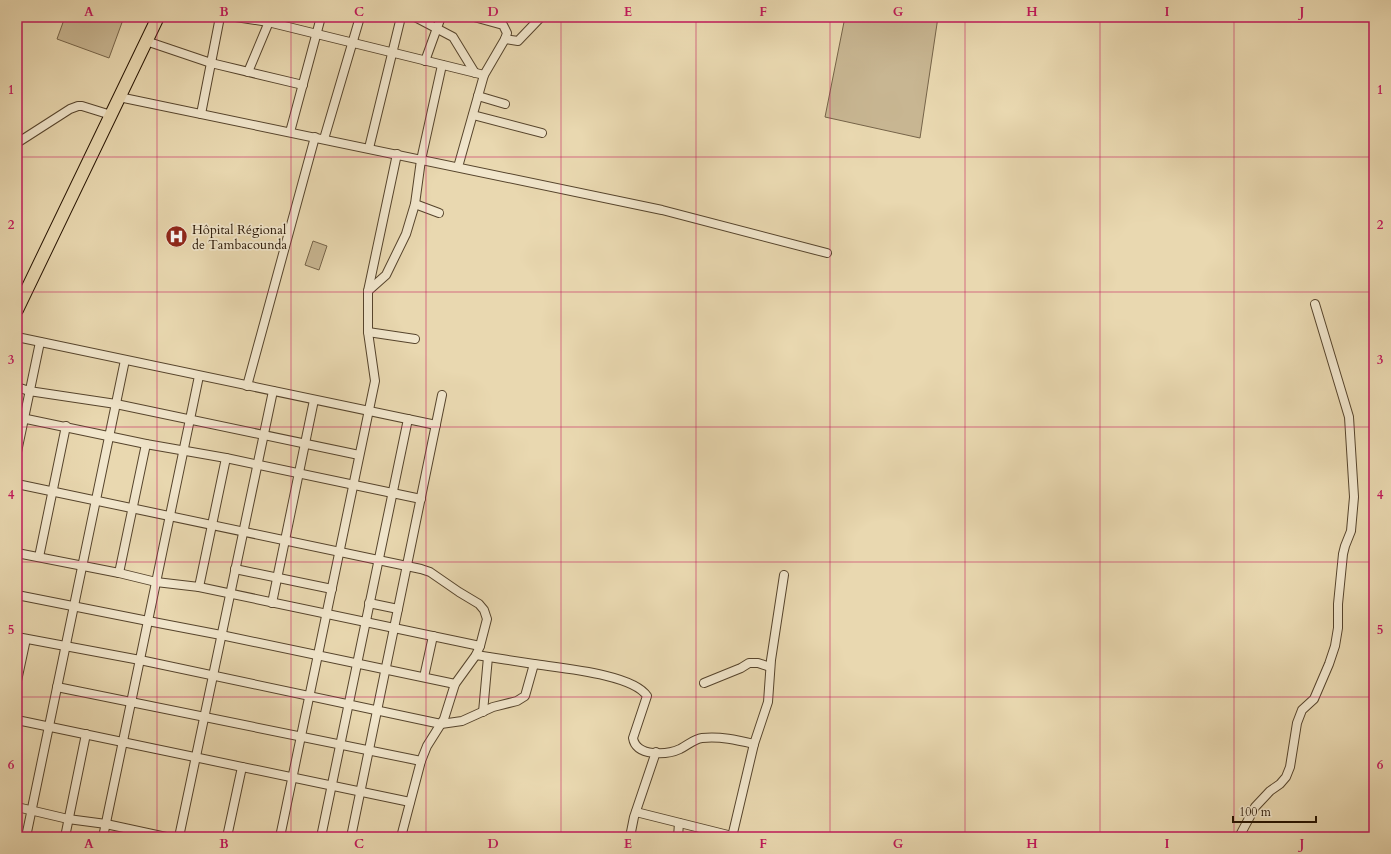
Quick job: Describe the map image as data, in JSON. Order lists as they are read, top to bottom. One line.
{"places":{"hospital":["Hôpital Régional de Tambacounda"]},"scale_bar":"100 m","grid":{"columns":["A","B","C","D","E","F","G","H","I","J"],"rows":["1","2","3","4","5","6"]}}
